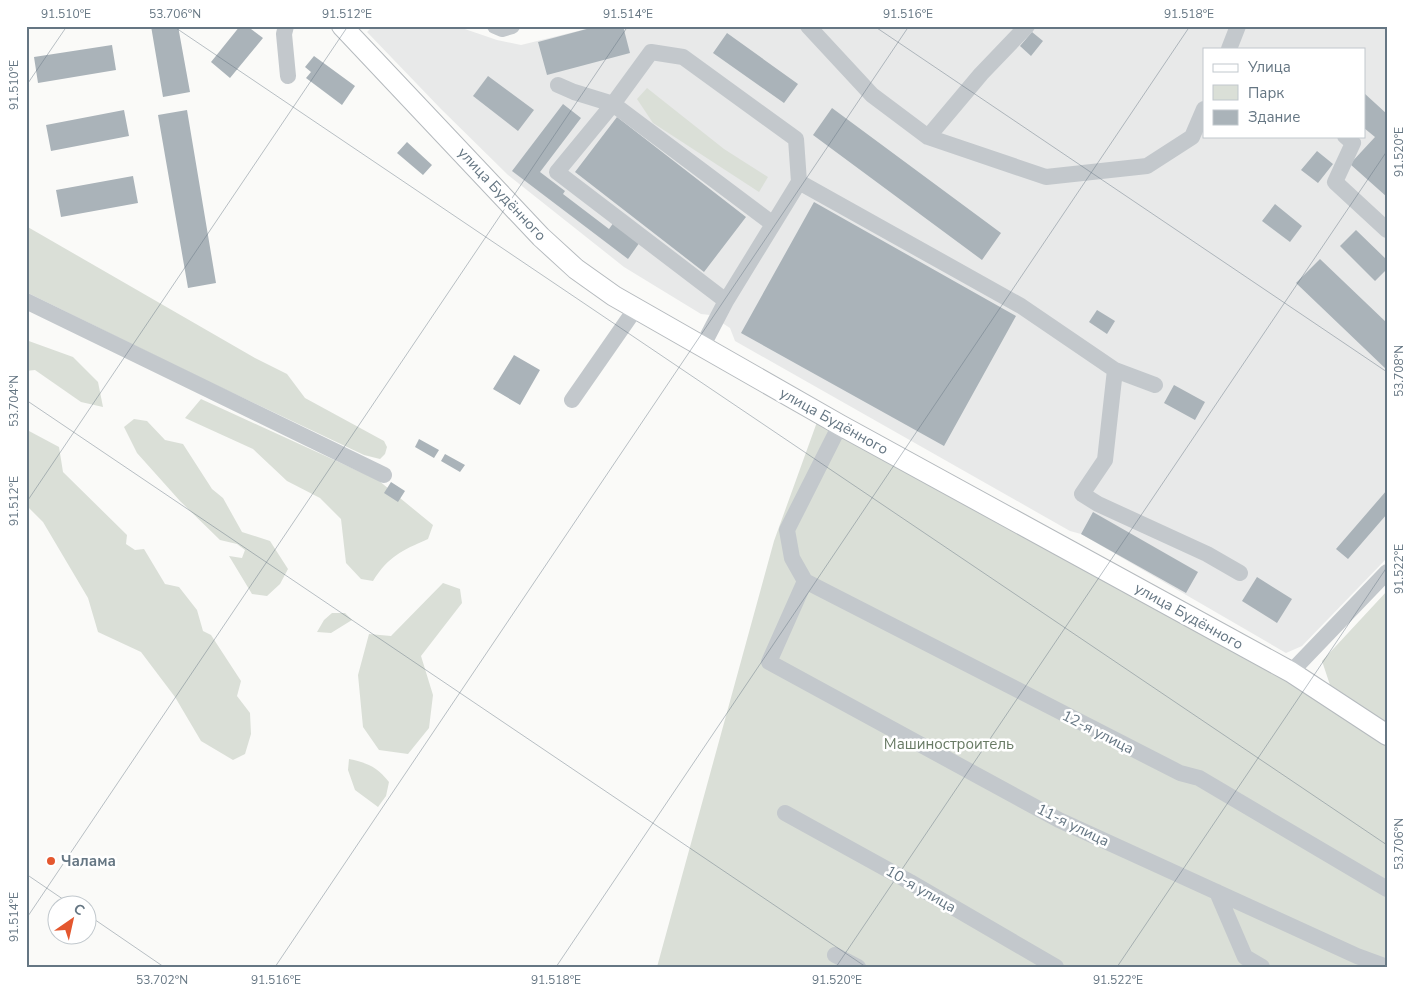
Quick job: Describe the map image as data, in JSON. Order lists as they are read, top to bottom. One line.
{"streets":{"main road":["улица Будённого"],"street":["12-я улица","11-я улица","10-я улица"]},"crossings":[["12-я улица","11-я улица"]],"parks":["Машиностроитель"],"places":["Чалама"],"legend":["Улица","Парк","Здание"],"north":"top right","coordinates":["91.510°E","53.706°N","91.512°E","91.514°E","91.516°E","91.518°E","91.520°E","53.708°N","53.704°N","91.522°E","53.702°N"]}
